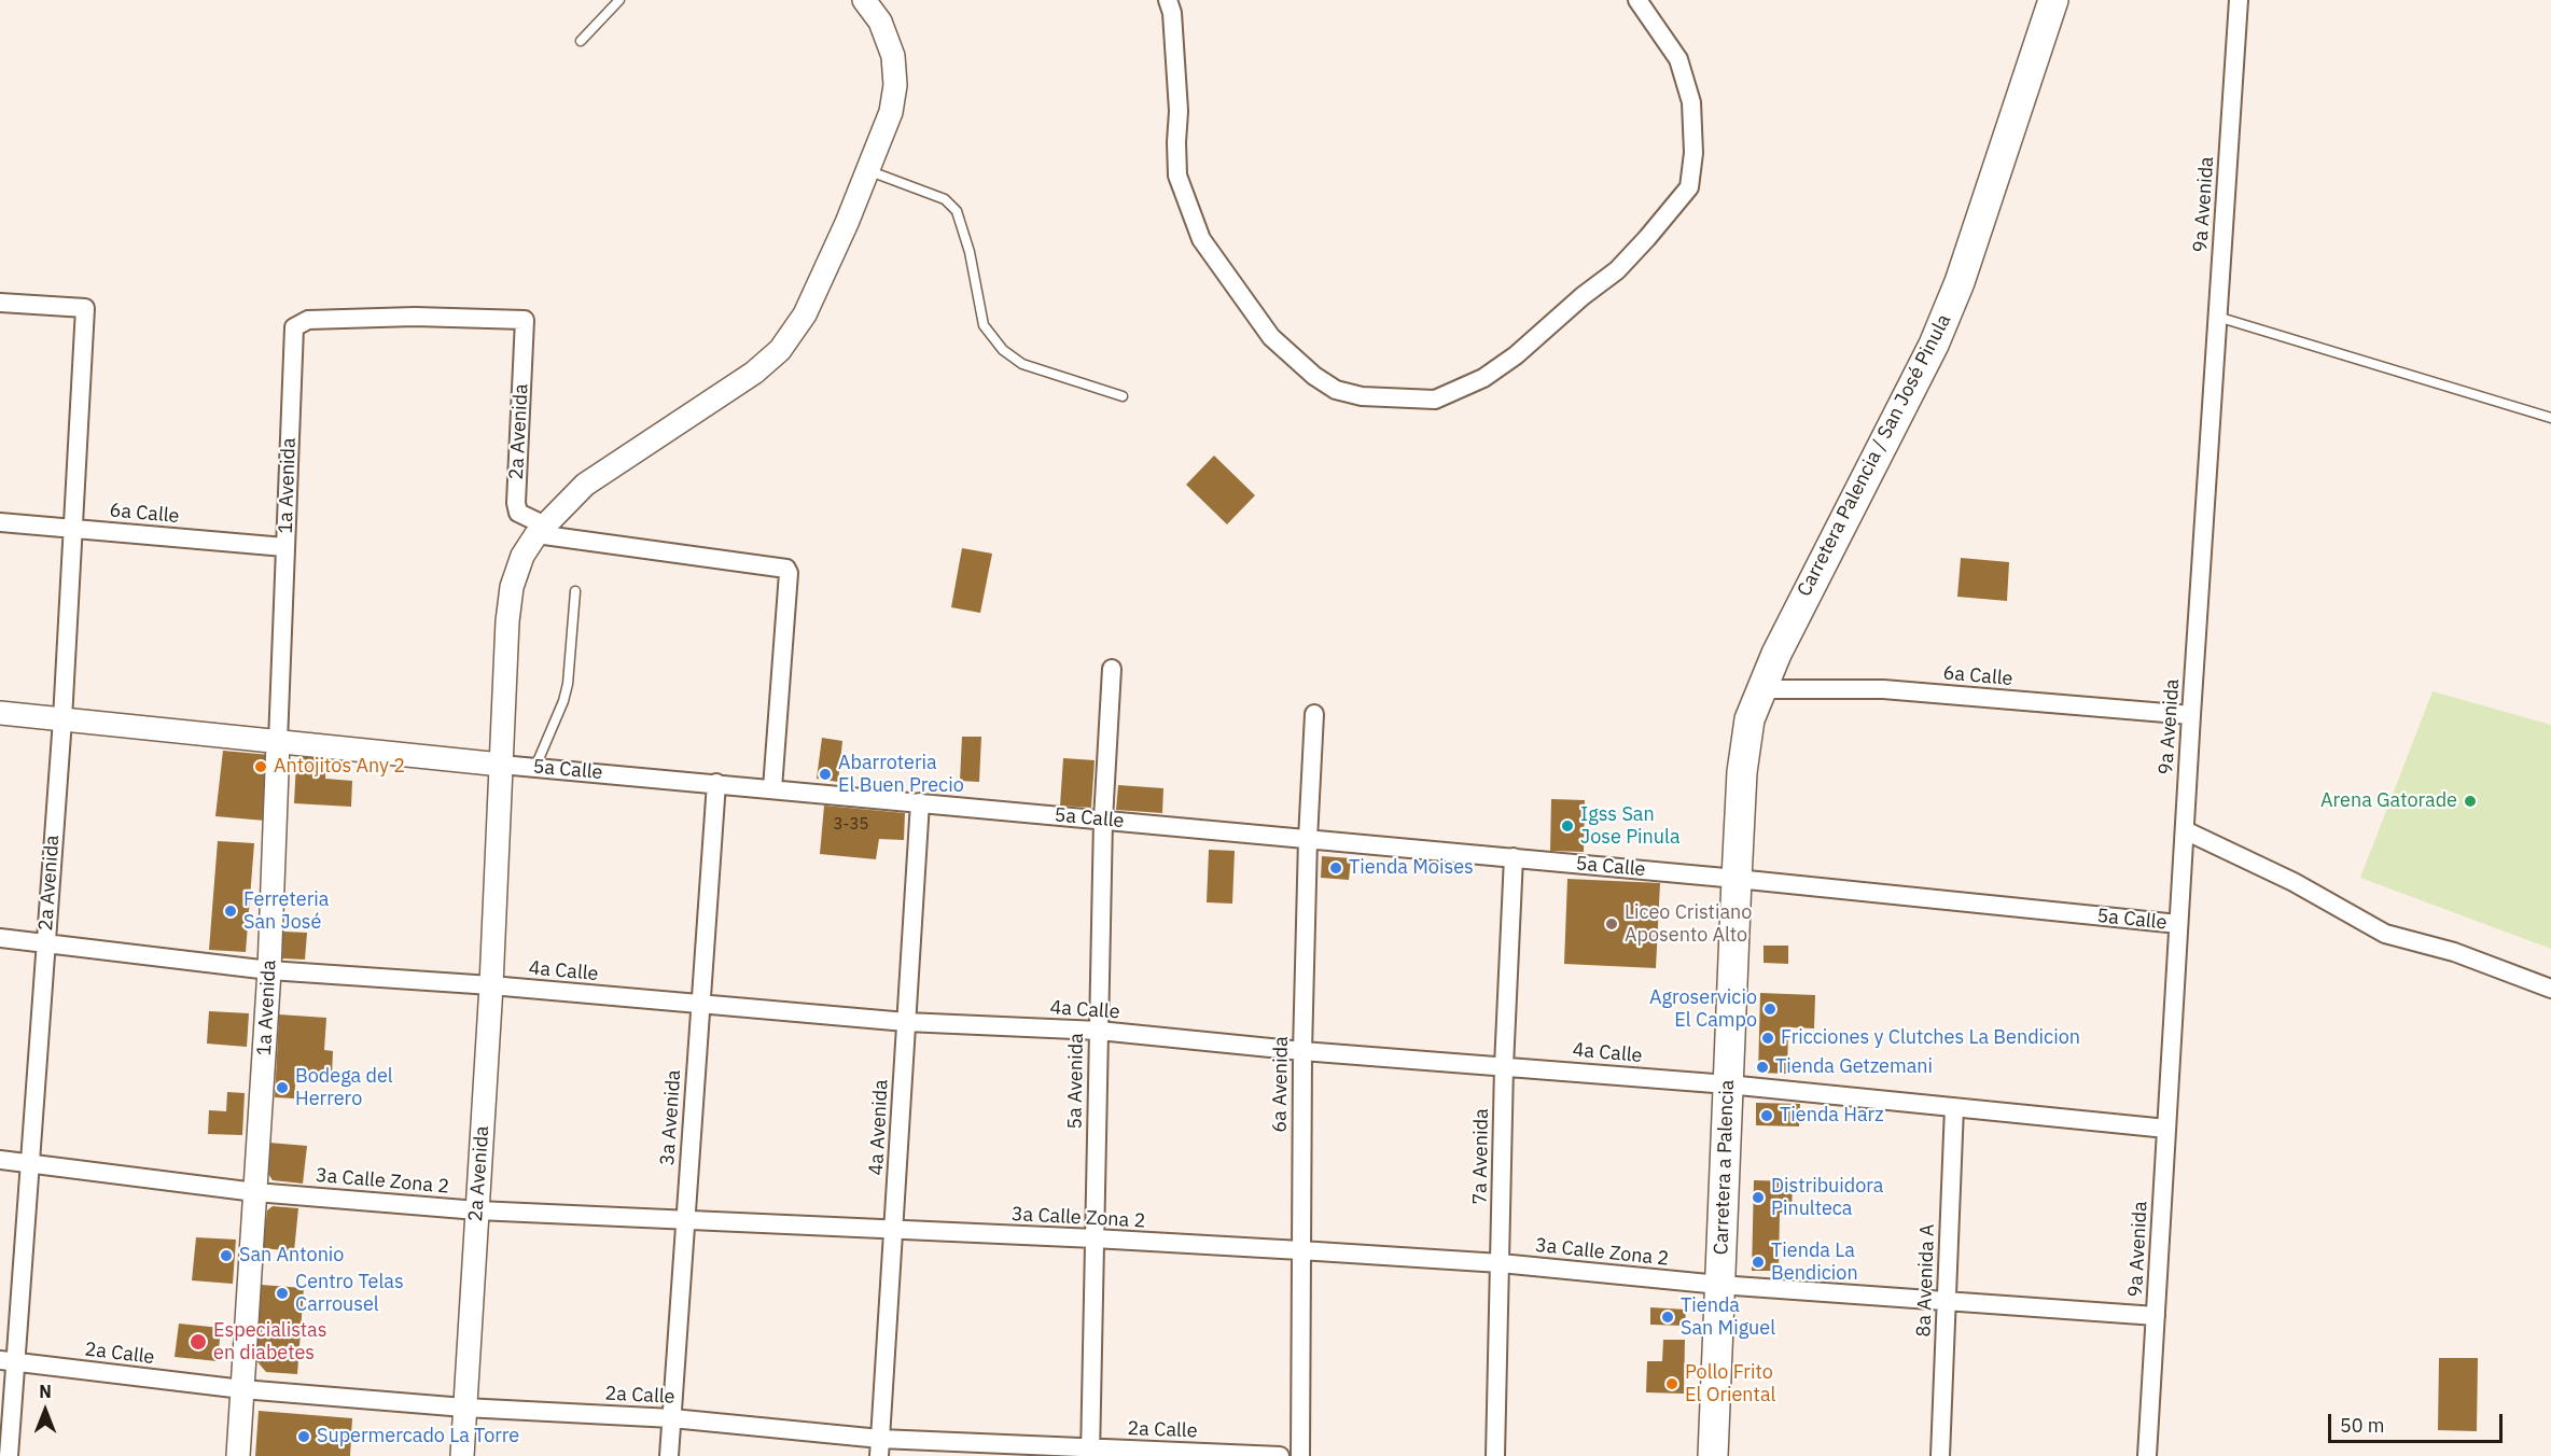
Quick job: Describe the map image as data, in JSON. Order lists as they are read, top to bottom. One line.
{"streets":{"main road":["Carretera Palencia / San José Pinula","Carretera a Palencia"],"street":["9a Avenida","2a Avenida","1a Avenida","6a Calle","5a Calle","4a Calle","5a Avenida","6a Avenida","3a Avenida","4a Avenida","7a Avenida","3a Calle Zona 2","8a Avenida A","2a Calle"]},"crossings":[["9a Avenida","6a Calle"],["9a Avenida","5a Calle"],["9a Avenida","4a Calle"],["9a Avenida","3a Calle Zona 2"],["2a Avenida","1a Avenida"],["2a Avenida","6a Calle"],["2a Avenida","5a Calle"],["2a Avenida","4a Calle"],["2a Avenida","3a Calle Zona 2"],["2a Avenida","2a Calle"],["Carretera Palencia / San José Pinula","6a Calle"],["Carretera Palencia / San José Pinula","5a Calle"],["Carretera Palencia / San José Pinula","Carretera a Palencia"],["1a Avenida","6a Calle"],["1a Avenida","5a Calle"],["1a Avenida","4a Calle"],["1a Avenida","3a Calle Zona 2"],["1a Avenida","2a Calle"],["5a Calle","5a Avenida"],["5a Calle","6a Avenida"],["5a Calle","3a Avenida"],["5a Calle","4a Avenida"],["5a Calle","7a Avenida"],["5a Calle","Carretera a Palencia"],["4a Calle","5a Avenida"],["4a Calle","6a Avenida"],["4a Calle","3a Avenida"],["4a Calle","4a Avenida"],["4a Calle","7a Avenida"],["4a Calle","Carretera a Palencia"],["4a Calle","8a Avenida A"],["5a Avenida","3a Calle Zona 2"],["5a Avenida","2a Calle"],["6a Avenida","3a Calle Zona 2"],["3a Avenida","3a Calle Zona 2"],["3a Avenida","2a Calle"],["4a Avenida","3a Calle Zona 2"],["4a Avenida","2a Calle"],["7a Avenida","3a Calle Zona 2"],["Carretera a Palencia","3a Calle Zona 2"],["3a Calle Zona 2","8a Avenida A"]],"places":["Antojitos Any 2","Abarroteria El Buen Precio","Arena Gatorade","Igss San Jose Pinula","Tienda Moises","Ferreteria San José","Liceo Cristiano Aposento Alto","Agroservicio El Campo","Fricciones y Clutches La Bendicion","Tienda Getzemani","Bodega del Herrero","Tienda Harz","Distribuidora Pinulteca","San Antonio","Tienda La Bendicion","Centro Telas Carrousel","Tienda San Miguel","Especialistas en diabetes","Pollo Frito El Oriental","Supermercado La Torre"],"house_numbers":["3-35"],"scale_bar":"50 m","north":"top"}
